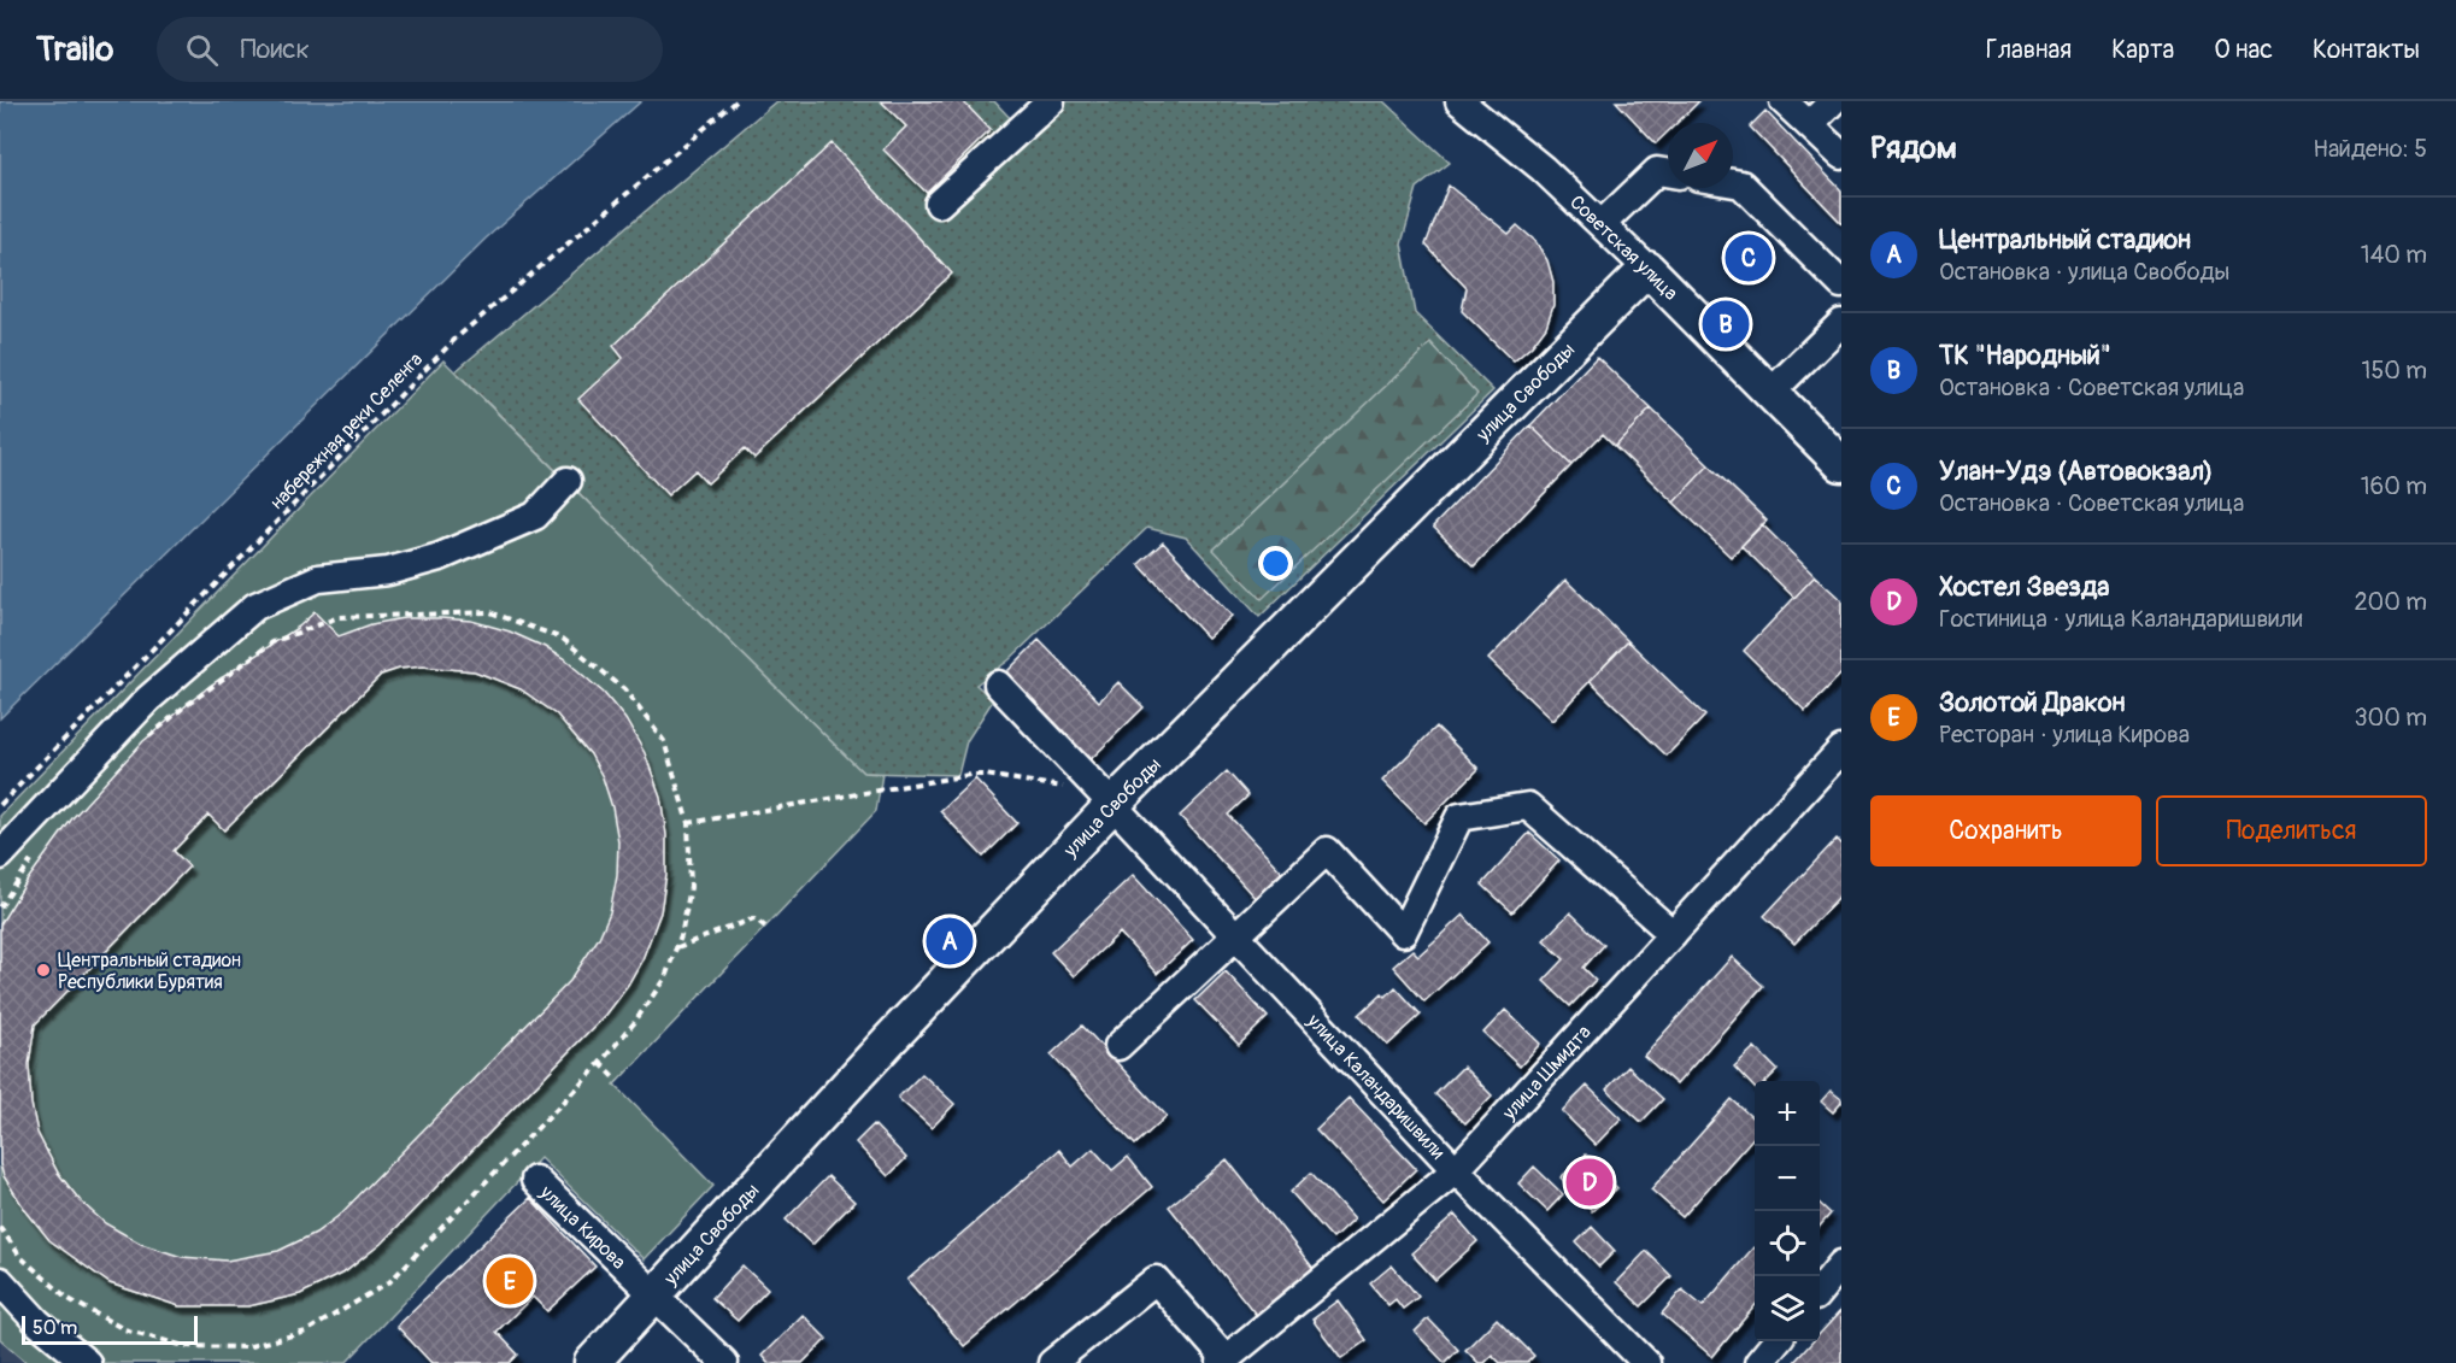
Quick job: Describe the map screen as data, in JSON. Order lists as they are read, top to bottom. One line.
{"streets":{"main road":["Советская улица","улица Свободы"],"street":["улица Шмидта","улица Каландаришвили","улица Кирова"],"path":["набережная реки Селенга"]},"crossings":[["Советская улица","улица Свободы"],["улица Свободы","улица Каландаришвили"],["улица Свободы","улица Кирова"],["улица Шмидта","улица Каландаришвили"]],"places":["Центральный стадион Республики Бурятия"],"scale_bar":"50 m","north":"top right","page":{"header":"Trailo","search":"Поиск","nav":["Главная","Карта","О нас","Контакты"],"heading":["Рядом","Найдено: 5"],"list":[{"mark":"A","name":"Центральный стадион","note":"Остановка · улица Свободы","value":"140 m"},{"mark":"B","name":"ТК \"Народный\"","note":"Остановка · Советская улица","value":"150 m"},{"mark":"C","name":"Улан-Удэ (Автовокзал)","note":"Остановка · Советская улица","value":"160 m"},{"mark":"D","name":"Хостел Звезда","note":"Гостиница · улица Каландаришвили","value":"200 m"},{"mark":"E","name":"Золотой Дракон","note":"Ресторан · улица Кирова","value":"300 m"}],"pins":["C","B","A","D","E"],"buttons":["Сохранить","Поделиться"],"map_buttons":["+","−"],"scale":"50 m"}}
